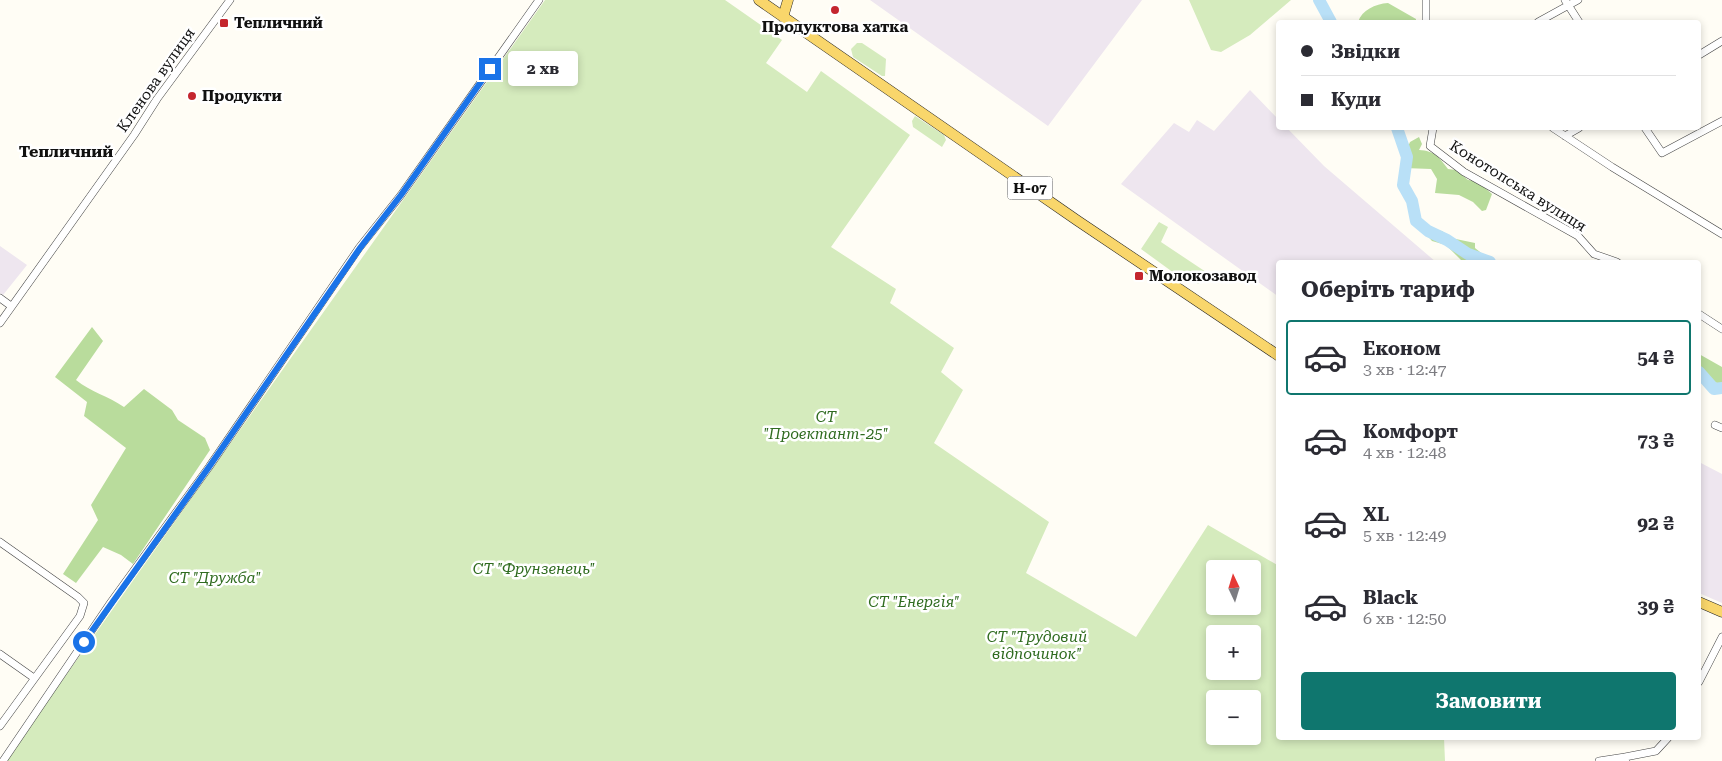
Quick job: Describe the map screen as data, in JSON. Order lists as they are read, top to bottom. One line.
{"streets":{"main road":["Н-07"],"street":["Кленова вулиця","Конотопська вулиця"]},"districts":["Тепличний"],"parks":["СТ \"Проектант-25\"","СТ \"Фрунзенець\"","СТ \"Дружба\"","СТ \"Енергія\"","СТ \"Трудовий відпочинок\""],"places":{"other":["Продуктова хатка","Продукти"],"transit":["Тепличний","Молокозавод"]},"north":"top","page":{"banner":["Звідки","Куди"],"bubble":"2 хв","heading":"Оберіть тариф","list":[{"name":"Економ","note":"3 хв · 12:47","value":"54 ₴"},{"name":"Комфорт","note":"4 хв · 12:48","value":"73 ₴"},{"name":"XL","note":"5 хв · 12:49","value":"92 ₴"},{"name":"Black","note":"6 хв · 12:50","value":"39 ₴"}],"map_buttons":["+","−"],"buttons":"Замовити"}}
